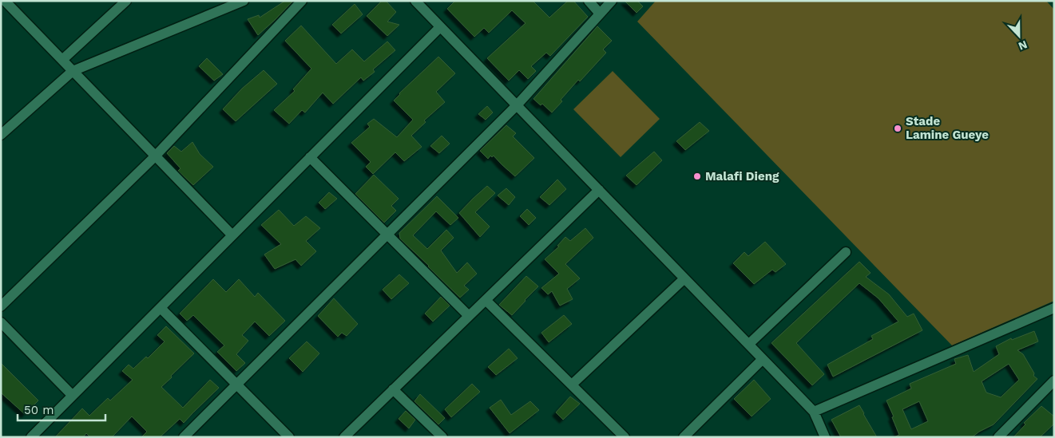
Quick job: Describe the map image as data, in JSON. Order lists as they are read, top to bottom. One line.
{"places":["Stade Lamine Gueye","Malafi Dieng"],"scale_bar":"50 m","north":"bottom"}
